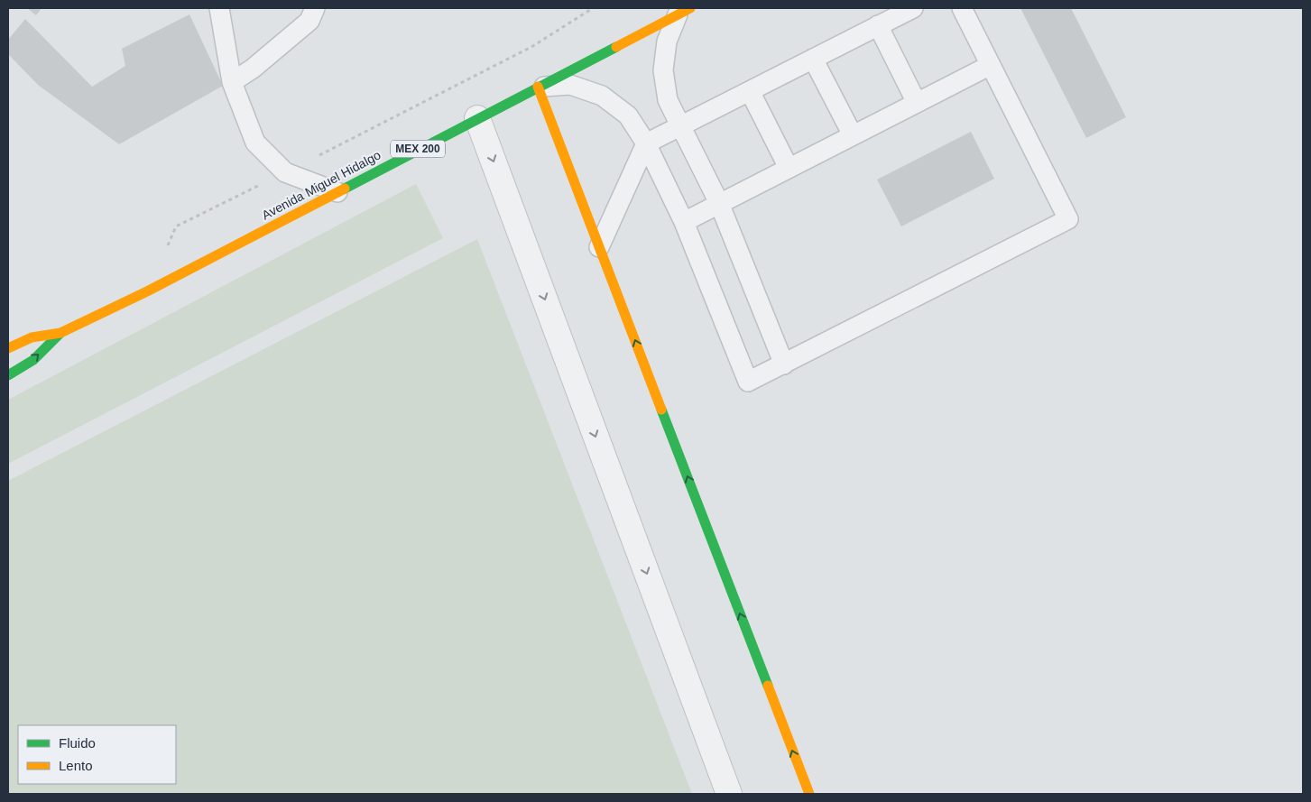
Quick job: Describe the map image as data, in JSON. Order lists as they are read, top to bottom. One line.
{"streets":{"main road":["MEX 200","Avenida Miguel Hidalgo"]},"legend":["Fluido","Lento"]}
